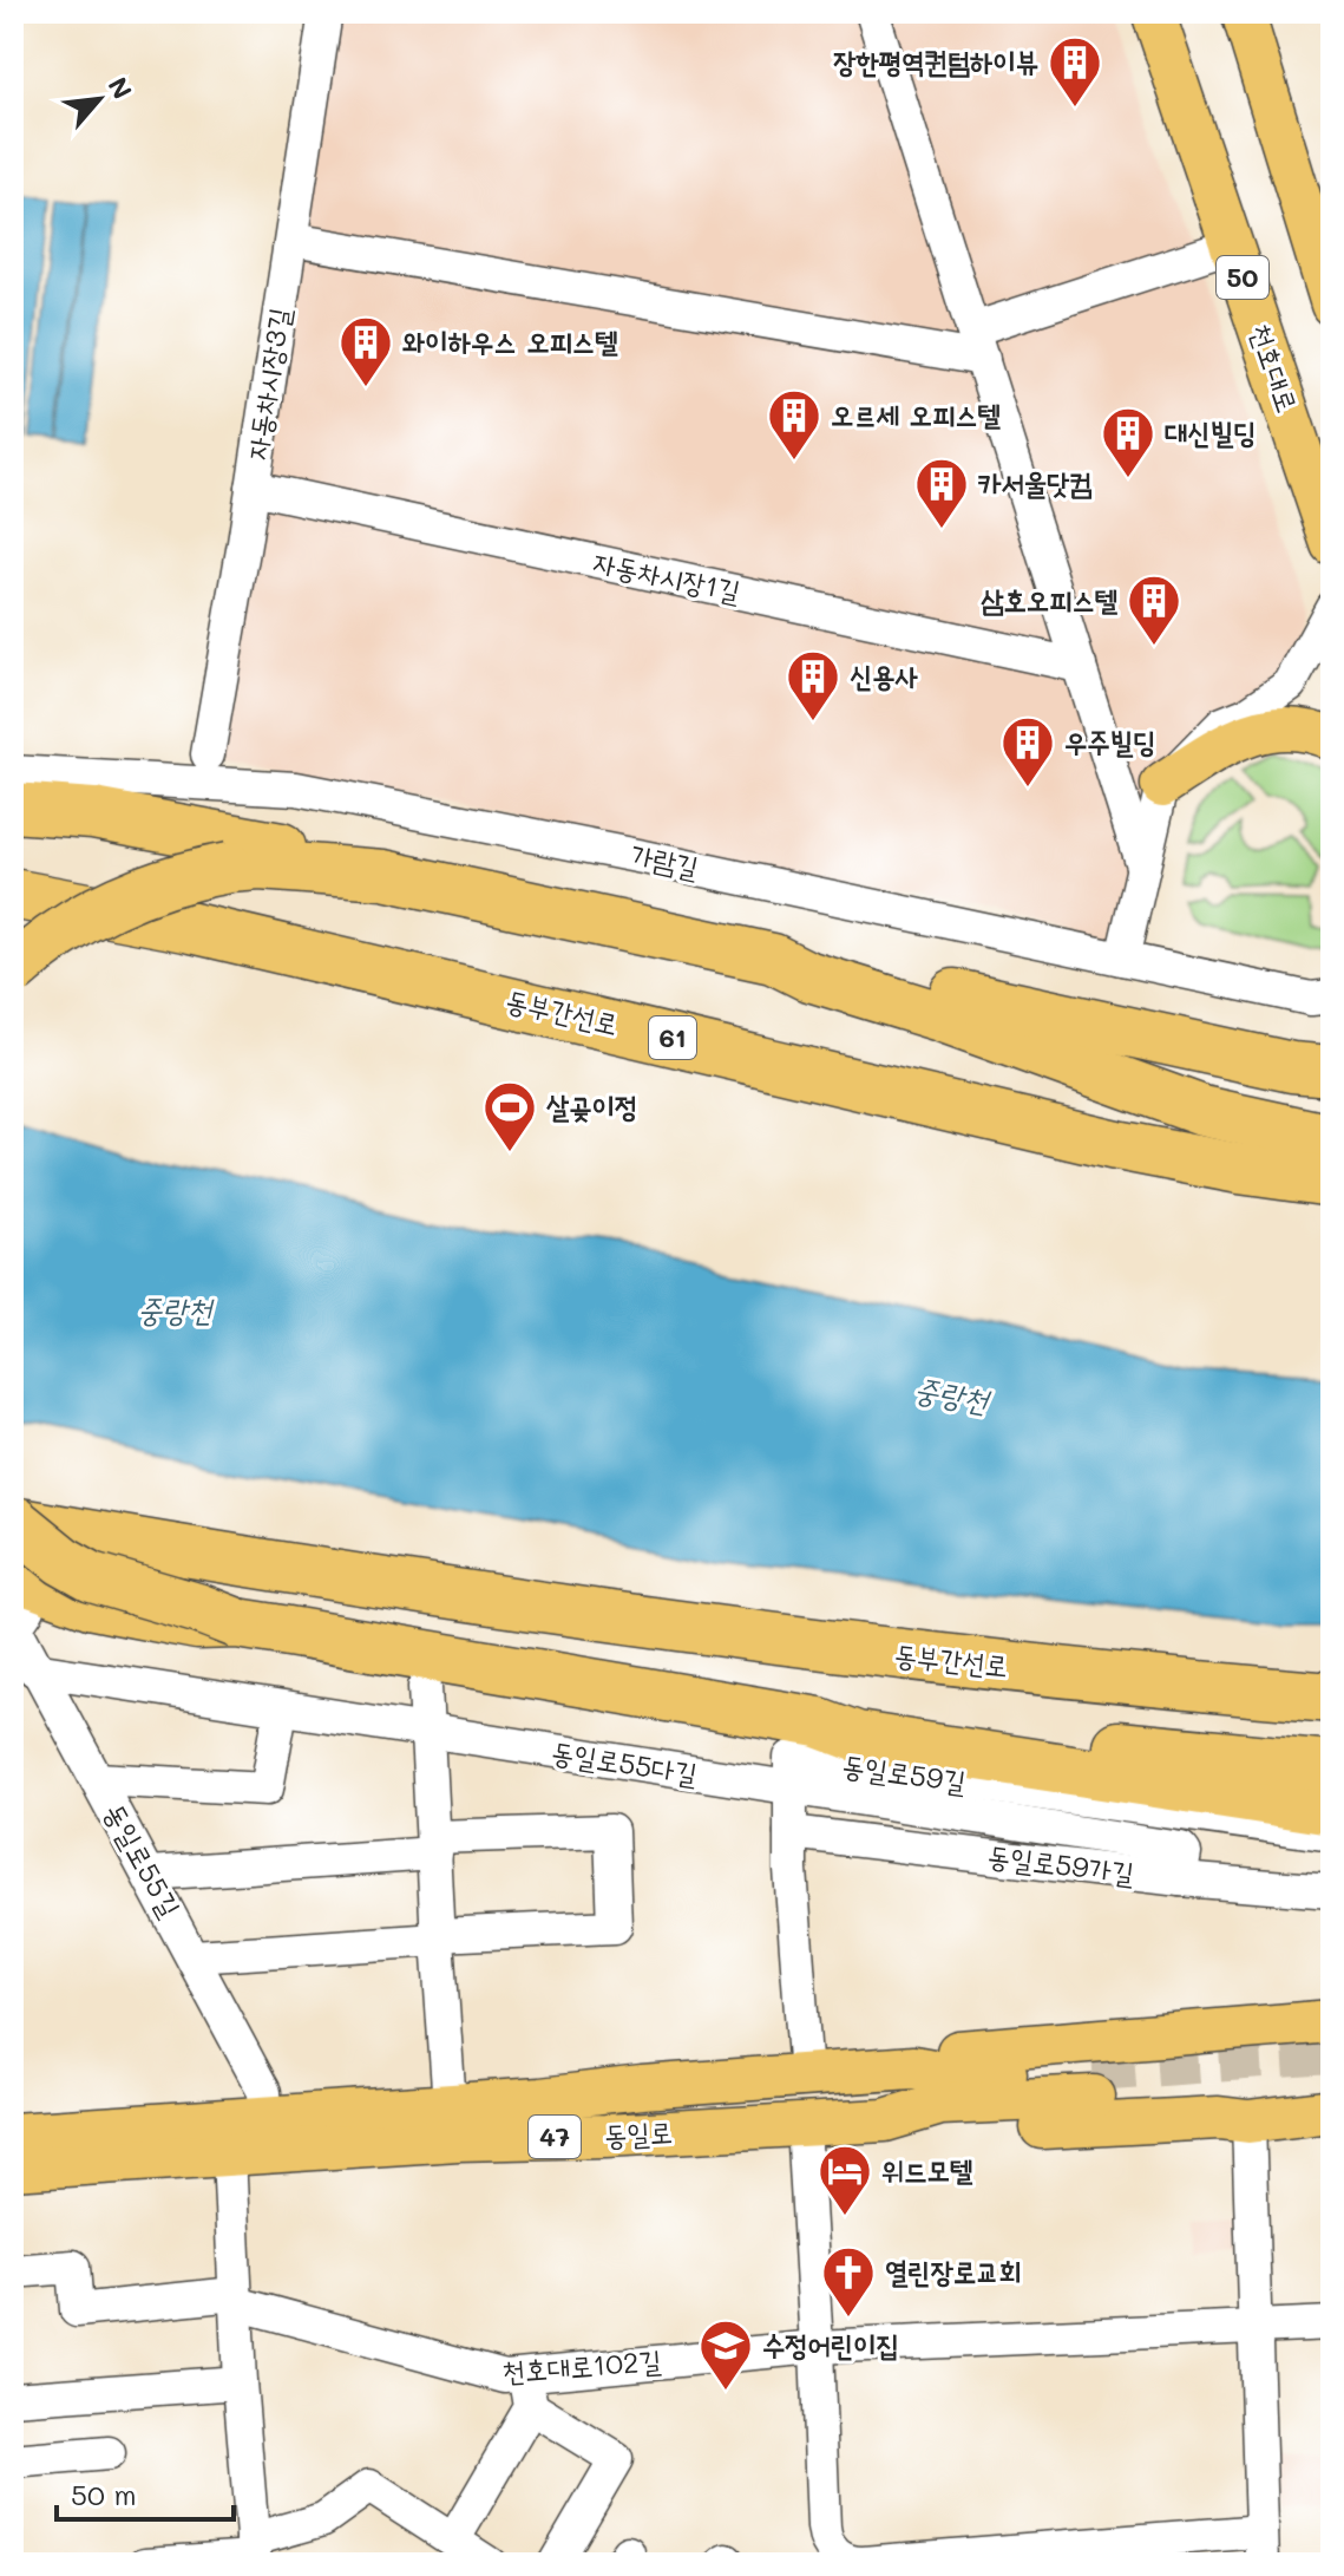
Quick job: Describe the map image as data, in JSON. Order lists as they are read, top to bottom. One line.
{"streets":{"highway":["동부간선로","61"],"main road":["50","천호대로","동일로","47"],"street":["자동차시장3길","자동차시장1길","가람길","동일로55다길","동일로59길","동일로55길","동일로59가길","천호대로102길"]},"crossings":[["자동차시장3길","자동차시장1길"],["동일로55다길","동일로59길"],["동일로55다길","동일로55길"],["동일로55다길","동일로59가길"],["동일로55길","동일로"]],"water":["중랑천"],"places":{"building":["장한평역퀀텀하이뷰","와이하우스 오피스텔","오르세 오피스텔","대신빌딩","카서울닷컴","삼호오피스텔","신용사","우주빌딩"],"sports":["살곶이정"],"hotel":["위드모텔"],"church":["열린장로교회"],"school or university":["수정어린이집"]},"scale_bar":"50 m","north":"top right"}
